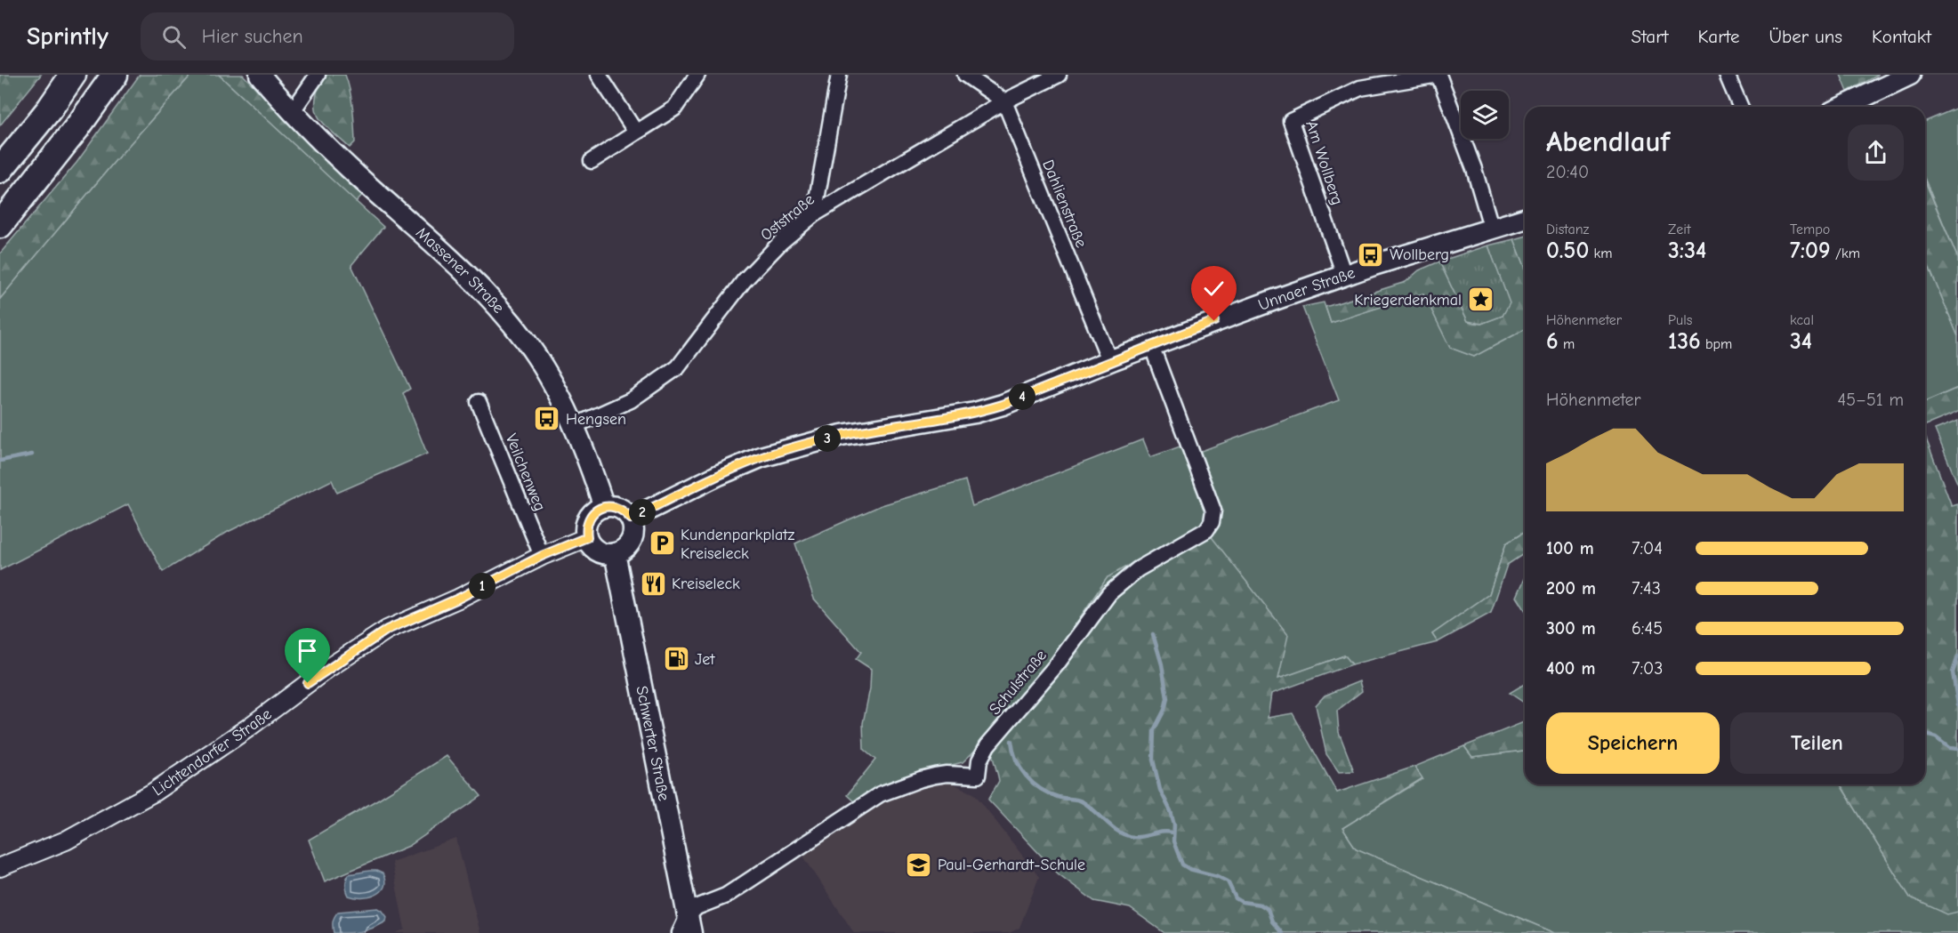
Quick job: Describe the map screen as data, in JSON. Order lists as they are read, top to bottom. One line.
{"streets":{"main road":["Massener Straße","Unnaer Straße","Schwerter Straße"],"street":["Am Wollberg","Dahlienstraße","Oststraße","Veilchenweg","Schulstraße","Lichtendorfer Straße"]},"crossings":[["Am Wollberg","Unnaer Straße"],["Dahlienstraße","Oststraße"],["Dahlienstraße","Unnaer Straße"],["Oststraße","Massener Straße"],["Massener Straße","Unnaer Straße"],["Massener Straße","Schwerter Straße"],["Massener Straße","Lichtendorfer Straße"],["Unnaer Straße","Schwerter Straße"],["Unnaer Straße","Lichtendorfer Straße"],["Veilchenweg","Lichtendorfer Straße"],["Schulstraße","Schwerter Straße"],["Schwerter Straße","Lichtendorfer Straße"]],"places":{"bus stop":["Wollberg","Hengsen"],"place":["Kriegerdenkmal"],"parking":["Kundenparkplatz Kreiseleck"],"restaurant":["Kreiseleck"],"fuel station":["Jet"],"school or university":["Paul-Gerhardt-Schule"]},"page":{"header":"Sprintly","search":"Hier suchen","nav":["Start","Karte","Über uns","Kontakt"],"heading":["Abendlauf","20:40"],"stats":[["Distanz","0.50 km"],["Zeit","3:34"],["Tempo","7:09 /km"],["Höhenmeter","6 m"],["Puls","136 bpm"],["kcal","34"]],"chart":["Höhenmeter","45–51 m"],"pins":["4","3","2","1"],"list":[{"name":"100 m","note":"7:04"},{"name":"200 m","note":"7:43"},{"name":"300 m","note":"6:45"},{"name":"400 m","note":"7:03"}],"buttons":["Speichern","Teilen"]}}
